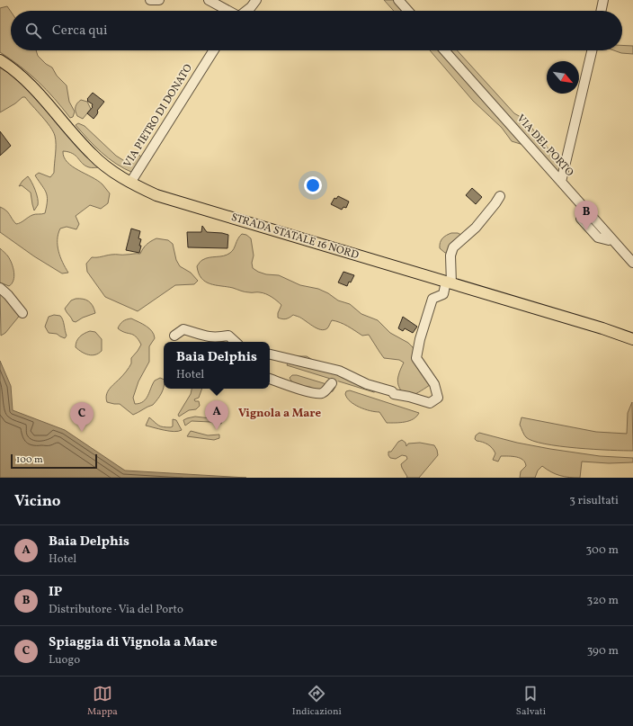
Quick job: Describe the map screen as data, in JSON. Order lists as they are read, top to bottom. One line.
{"streets":{"main road":["STRADA STATALE 16 NORD"],"street":["VIA PIETRO DI DONATO","VIA DEL PORTO"]},"crossings":[["VIA PIETRO DI DONATO","STRADA STATALE 16 NORD"]],"districts":["Vignola a Mare"],"scale_bar":"100 m","north":"bottom right","page":{"search":"Cerca qui","pins":["B","A","C"],"popup":["Baia Delphis","Hotel"],"scale":"100 m","heading":["Vicino","3 risultati"],"list":[{"mark":"A","name":"Baia Delphis","note":"Hotel","value":"300 m"},{"mark":"B","name":"IP","note":"Distributore · Via del Porto","value":"320 m"},{"mark":"C","name":"Spiaggia di Vignola a Mare","note":"Luogo","value":"390 m"}],"nav":["Mappa","Indicazioni","Salvati"]}}
